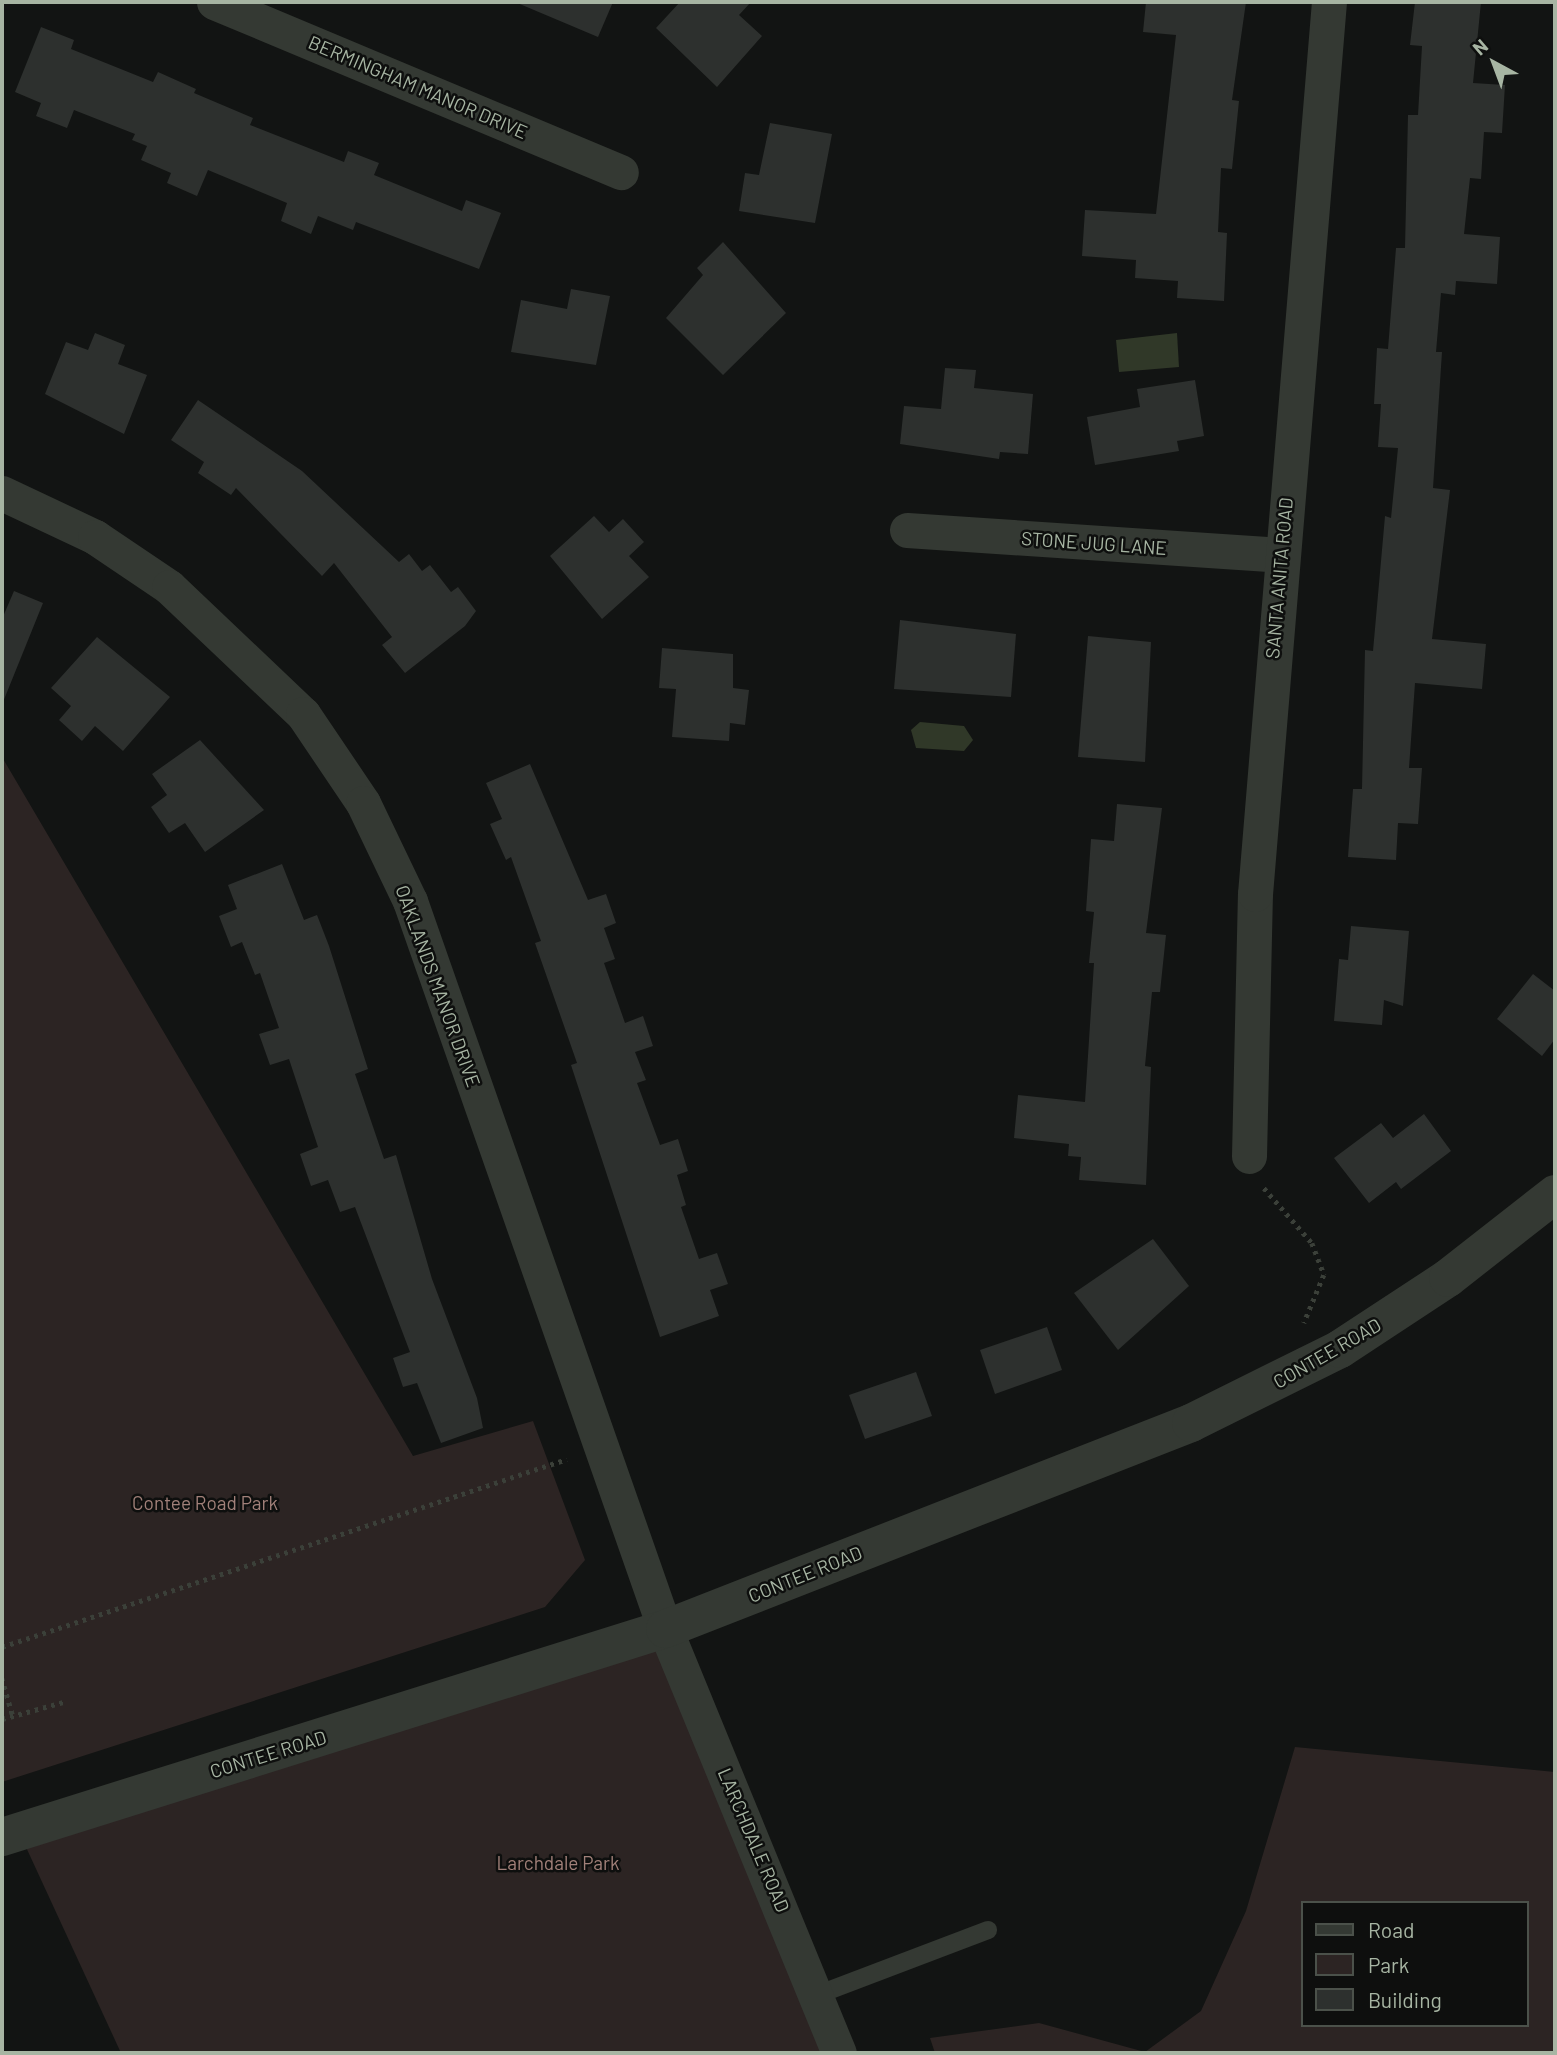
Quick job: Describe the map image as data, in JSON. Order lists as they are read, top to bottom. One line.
{"streets":{"street":["BERMINGHAM MANOR DRIVE","STONE JUG LANE","SANTA ANITA ROAD","OAKLANDS MANOR DRIVE","CONTEE ROAD","LARCHDALE ROAD"]},"crossings":[["STONE JUG LANE","SANTA ANITA ROAD"],["OAKLANDS MANOR DRIVE","CONTEE ROAD"],["OAKLANDS MANOR DRIVE","LARCHDALE ROAD"],["CONTEE ROAD","LARCHDALE ROAD"]],"parks":["Contee Road Park","Larchdale Park"],"legend":["Road","Park","Building"],"north":"top left"}
